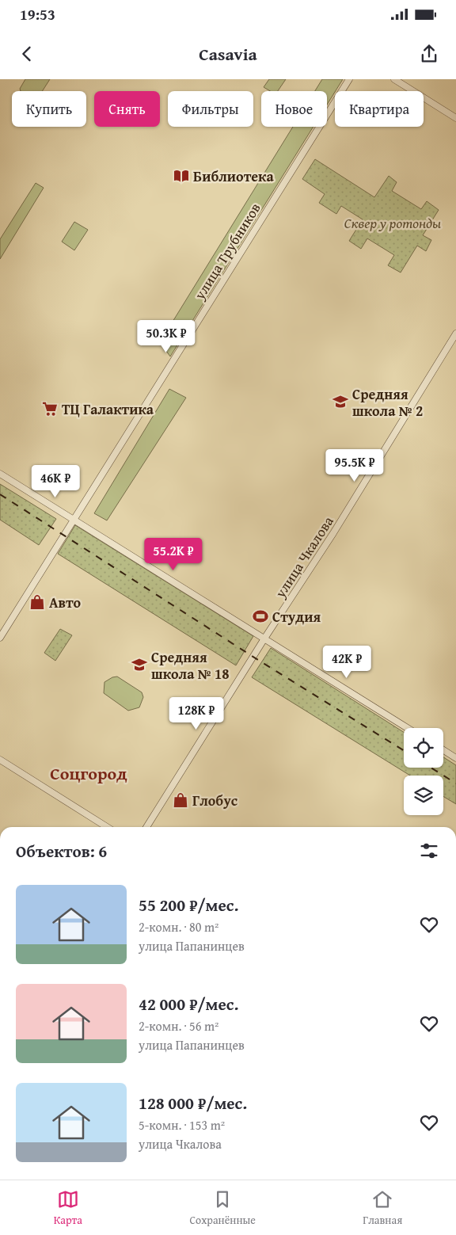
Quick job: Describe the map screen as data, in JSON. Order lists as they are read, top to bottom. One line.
{"streets":{"street":["улица Трубников","улица Чкалова"]},"districts":["Соцгород"],"parks":["Сквер у ротонды"],"places":{"library":["Библиотека"],"school or university":["Средняя школа № 2","Средняя школа № 18"],"supermarket":["ТЦ Галактика"],"shop":["Авто","Глобус"],"sports":["Студия"]},"page":{"status":"19:53","header":"Casavia","chip":["Купить","Снять","Фильтры","Новое","Квартира"],"price":["50.3K ₽","95.5K ₽","46K ₽","55.2K ₽","42K ₽","128K ₽"],"heading":"Объектов: 6","list":[{"name":"55 200 ₽/мес.","note":"2-комн. · 80 m² · улица Папанинцев"},{"name":"42 000 ₽/мес.","note":"2-комн. · 56 m² · улица Папанинцев"},{"name":"128 000 ₽/мес.","note":"5-комн. · 153 m² · улица Чкалова"}],"tabs":["Карта","Сохранённые","Главная"]}}
